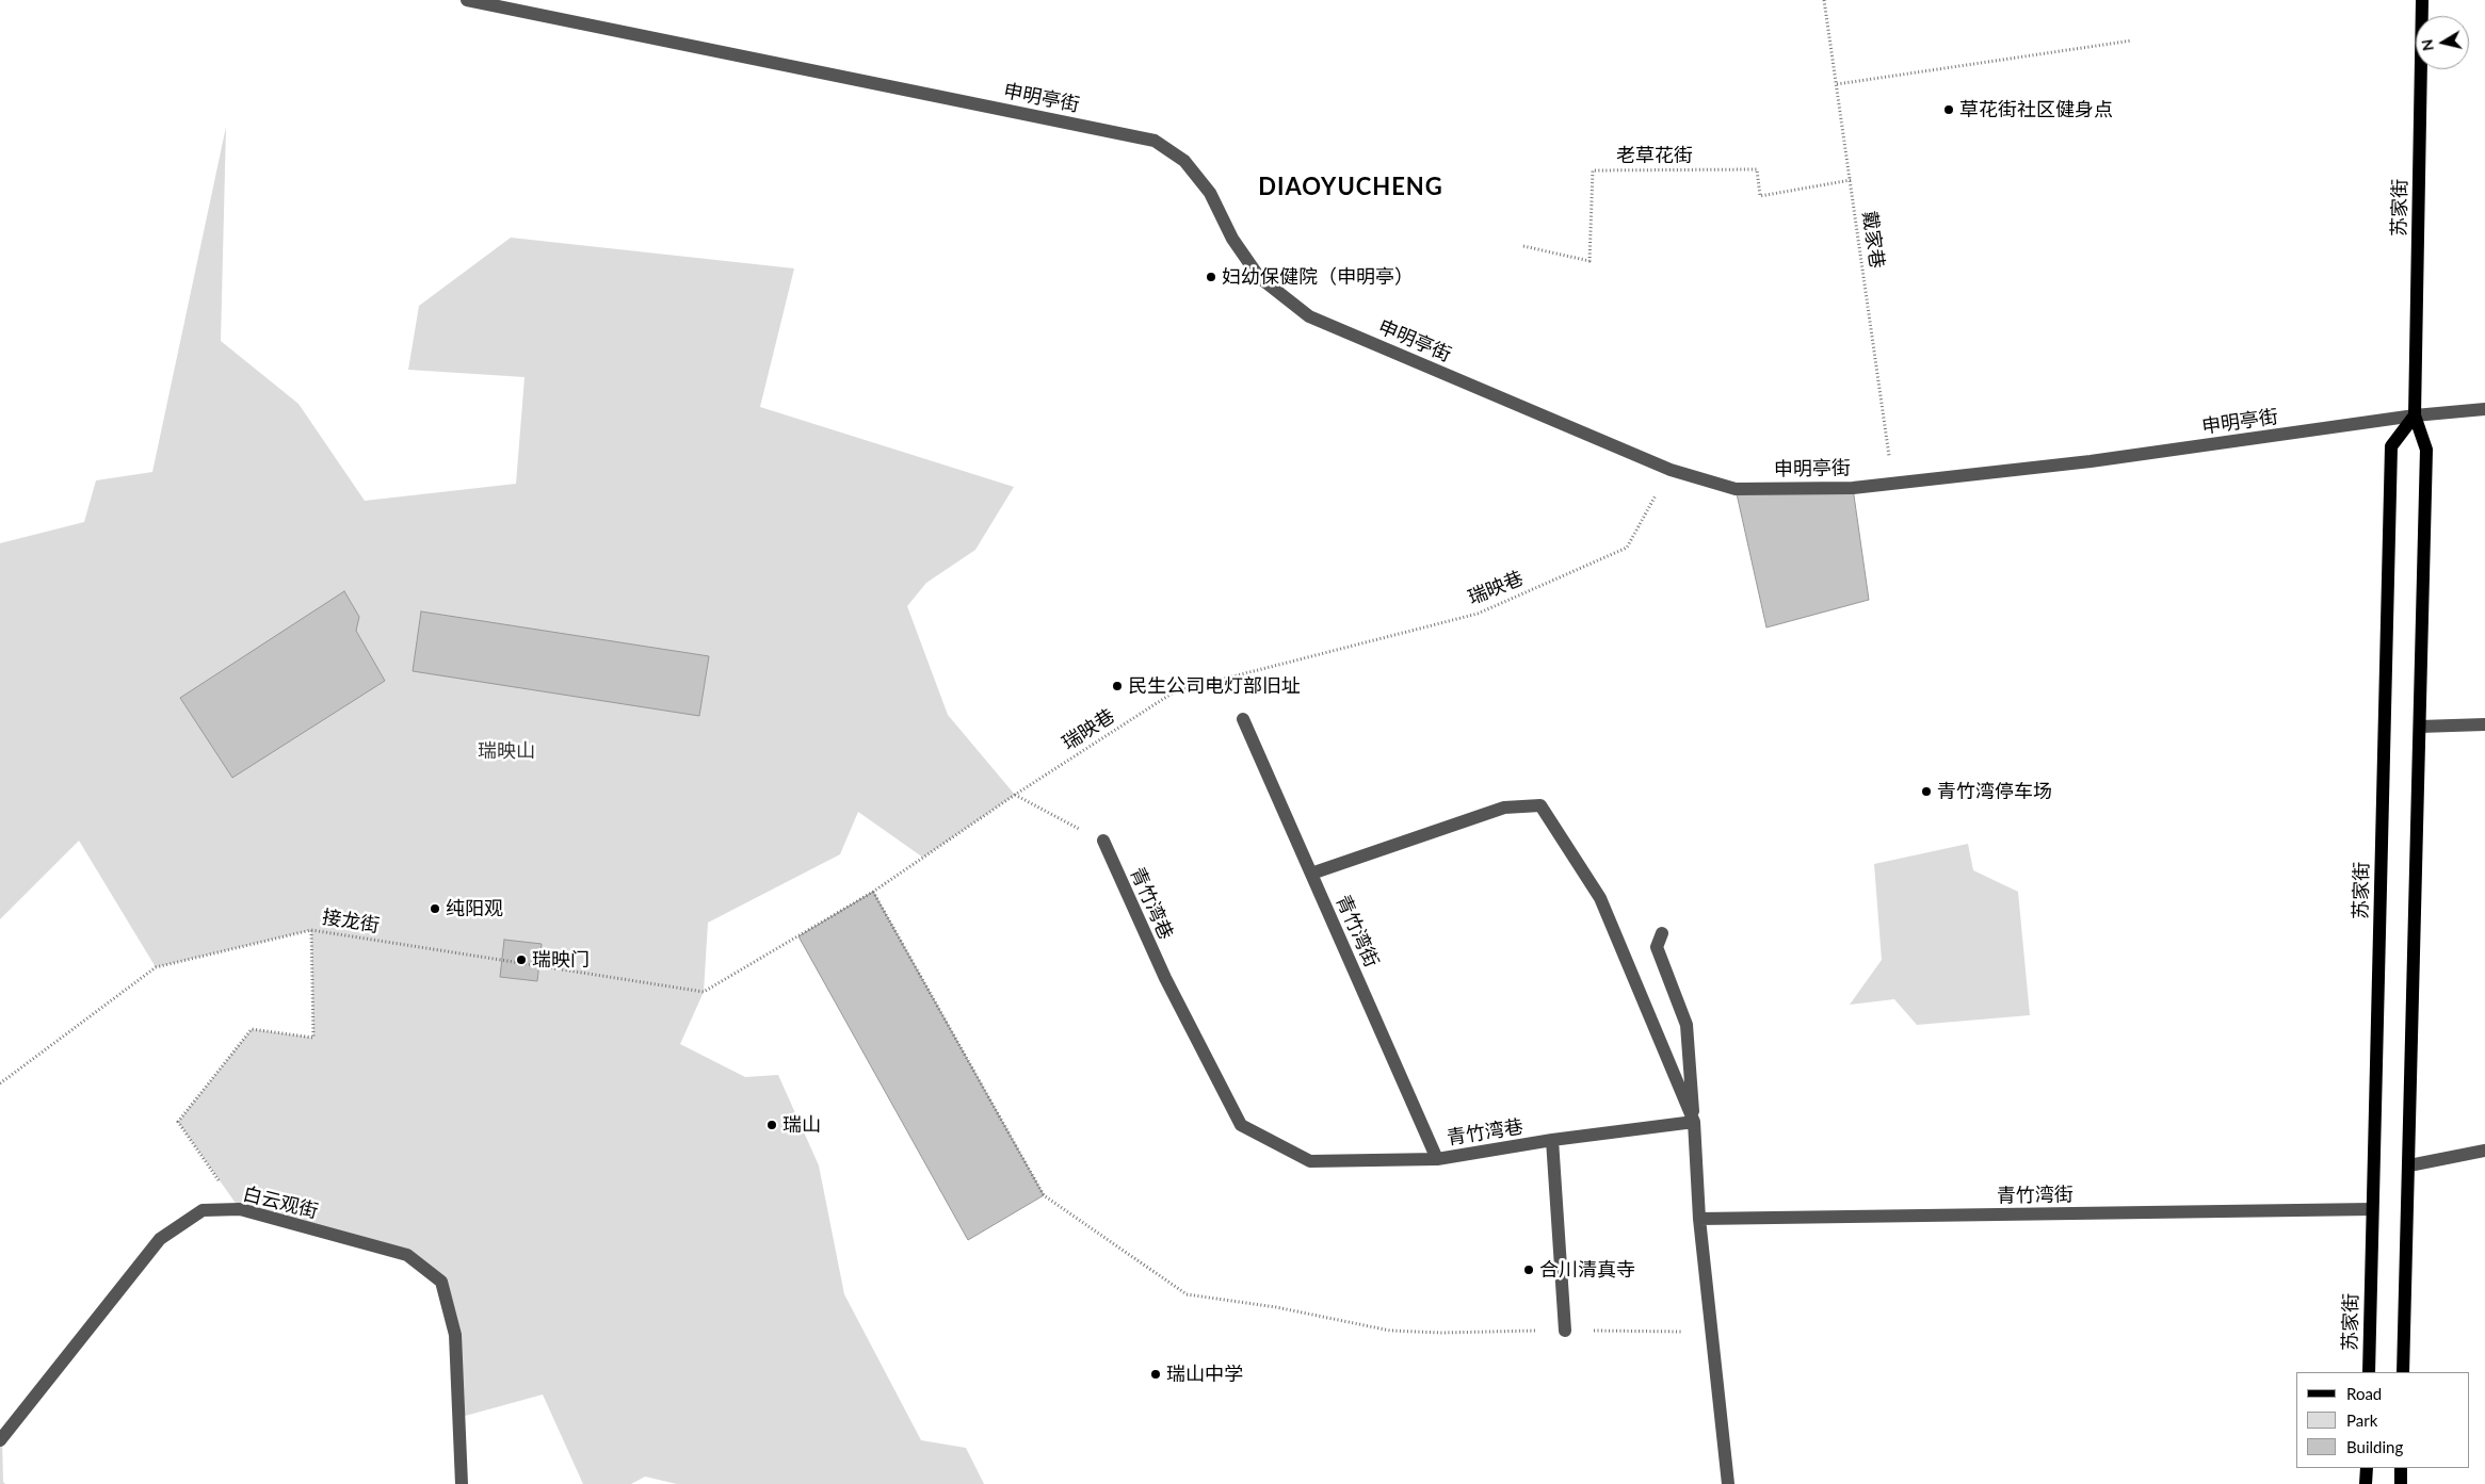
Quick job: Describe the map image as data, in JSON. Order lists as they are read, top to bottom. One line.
{"streets":{"main road":["苏家街"],"street":["申明亭街","青竹湾巷","青竹湾街","白云观街"],"path":["老草花街","戴家巷","瑞映巷","接龙街"]},"crossings":[["申明亭街","苏家街"],["申明亭街","戴家巷"],["申明亭街","瑞映巷"],["老草花街","戴家巷"],["苏家街","青竹湾街"],["瑞映巷","接龙街"],["青竹湾巷","青竹湾街"]],"districts":["DIAOYUCHENG"],"parks":["瑞映山"],"places":["草花街社区健身点","妇幼保健院（申明亭）","民生公司电灯部旧址","青竹湾停车场","纯阳观","瑞映门","瑞山","合川清真寺","瑞山中学"],"legend":["Road","Park","Building"],"north":"left"}
